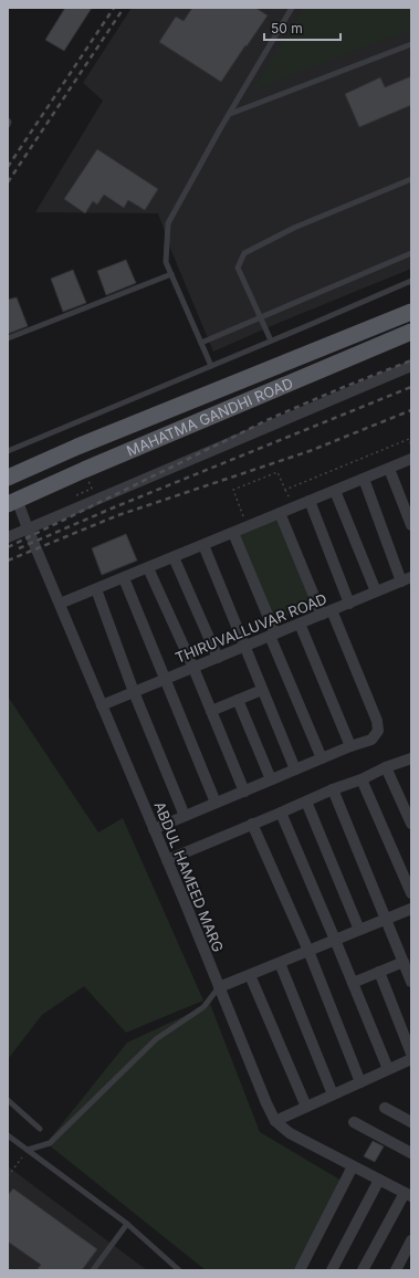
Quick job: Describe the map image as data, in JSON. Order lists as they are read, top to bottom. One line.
{"streets":{"main road":["MAHATMA GANDHI ROAD"],"street":["THIRUVALLUVAR ROAD","ABDUL HAMEED MARG"]},"crossings":[["MAHATMA GANDHI ROAD","ABDUL HAMEED MARG"],["THIRUVALLUVAR ROAD","ABDUL HAMEED MARG"]],"scale_bar":"50 m"}
